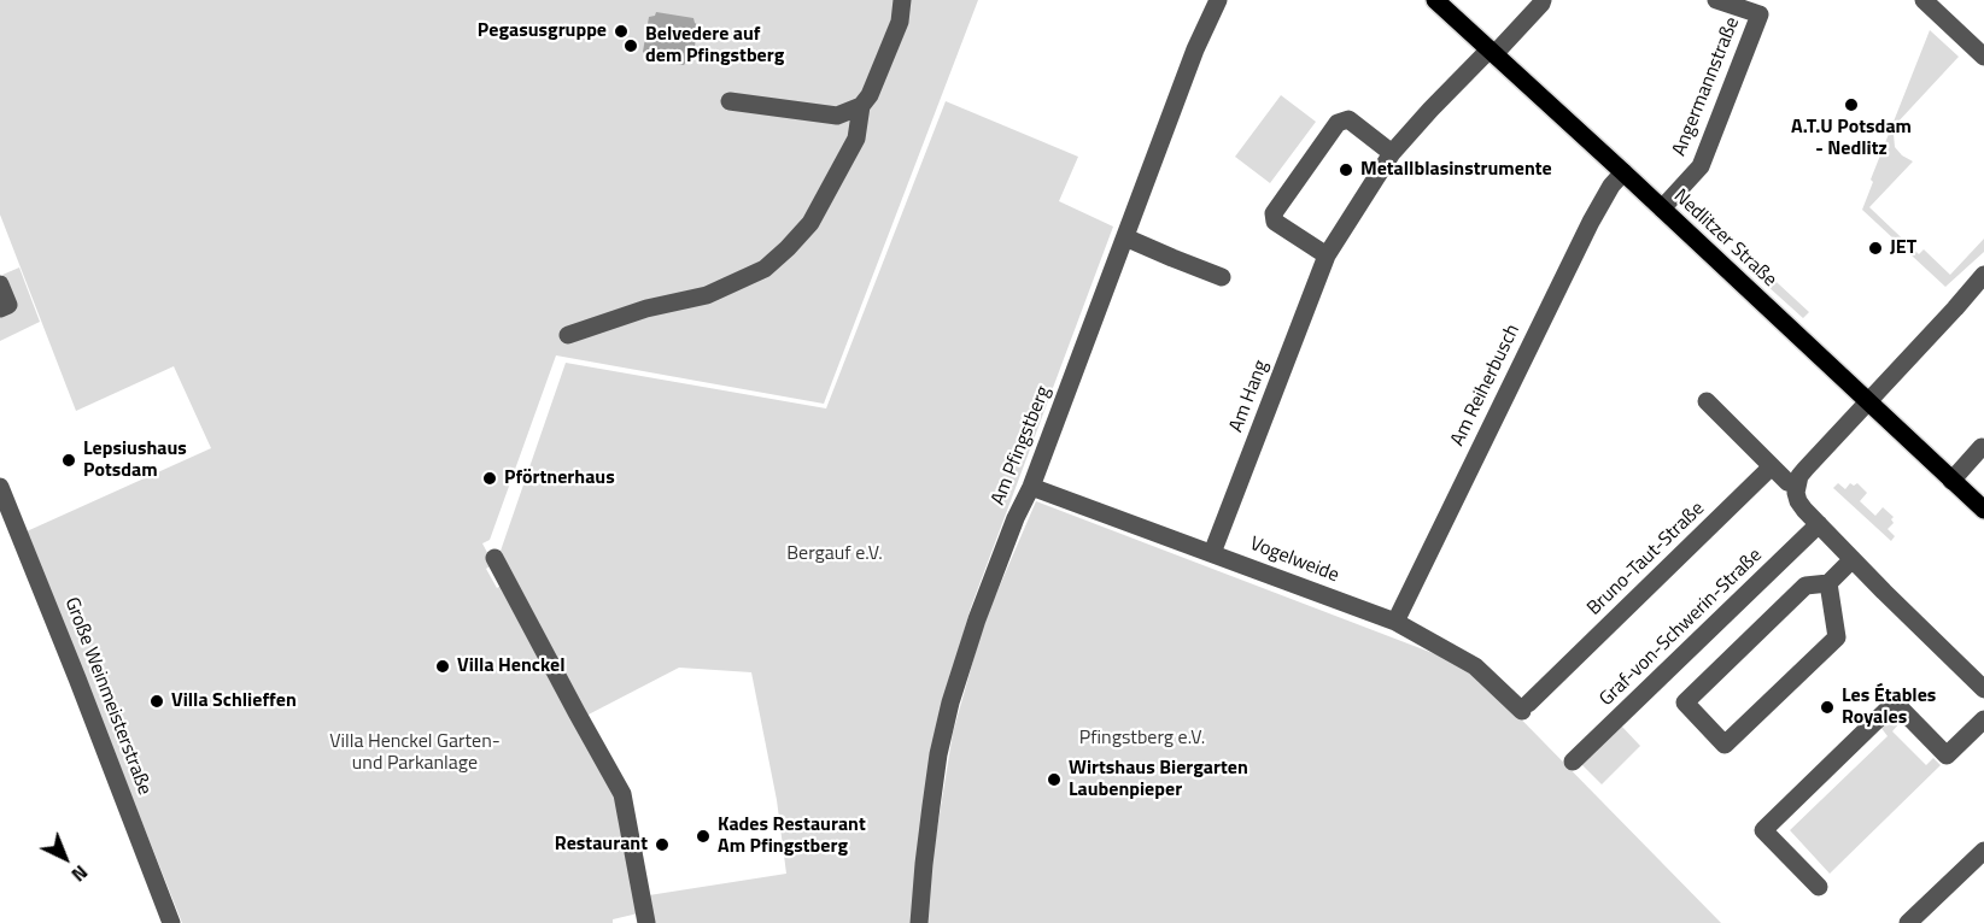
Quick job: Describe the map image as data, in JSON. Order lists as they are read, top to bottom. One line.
{"streets":{"main road":["Nedlitzer Straße"],"street":["Angermannstraße","Am Reiherbusch","Am Hang","Am Pfingstberg","Bruno-Taut-Straße","Vogelweide","Graf-von-Schwerin-Straße","Große Weinmeisterstraße"]},"crossings":[["Angermannstraße","Nedlitzer Straße"],["Nedlitzer Straße","Am Reiherbusch"],["Nedlitzer Straße","Am Hang"],["Am Reiherbusch","Vogelweide"],["Am Hang","Vogelweide"],["Am Pfingstberg","Vogelweide"],["Bruno-Taut-Straße","Vogelweide"]],"parks":["Bergauf e.V.","Pfingstberg e.V.","Villa Henckel Garten- und Parkanlage"],"places":["Pegasusgruppe","Belvedere auf dem Pfingstberg","A.T.U Potsdam - Nedlitz","Metallblasinstrumente","JET","Lepsiushaus Potsdam","Pförtnerhaus","Villa Henckel","Villa Schlieffen","Les Étables Royales","Wirtshaus Biergarten Laubenpieper","Kades Restaurant Am Pfingstberg","Restaurant"],"north":"bottom right"}
